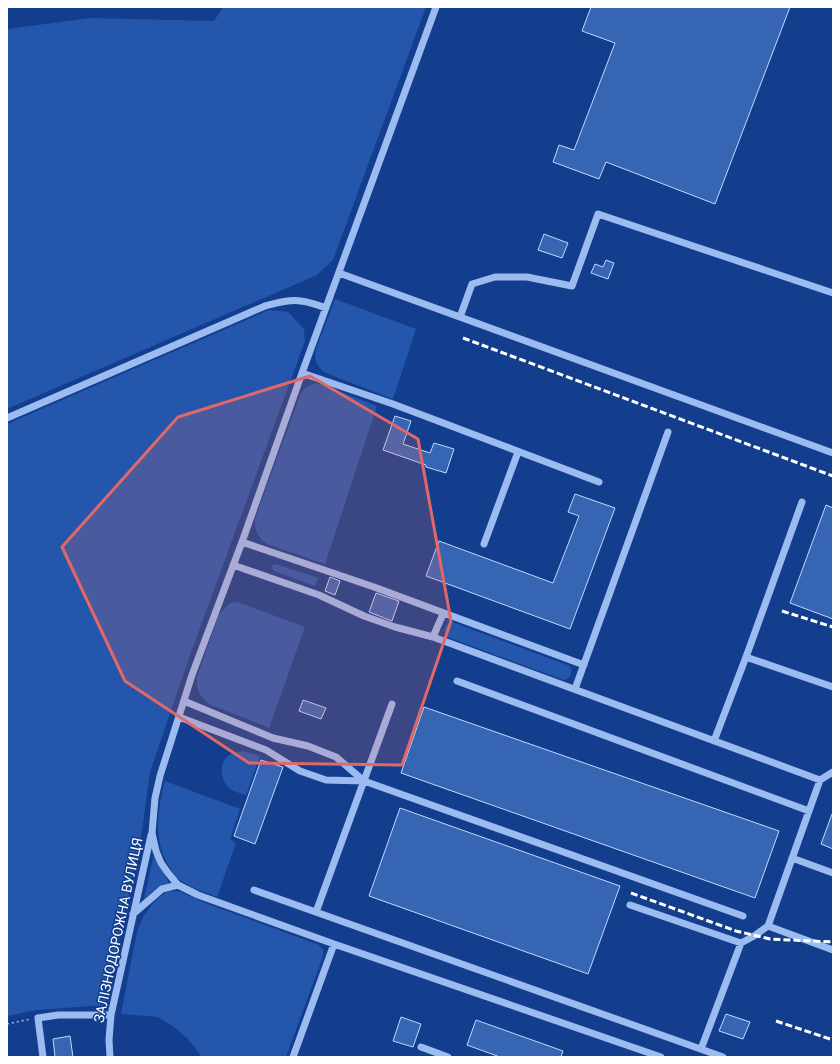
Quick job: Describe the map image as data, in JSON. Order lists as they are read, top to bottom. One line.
{"streets":{"street":["ЗАЛІЗНОДОРОЖНА ВУЛИЦЯ"]}}
